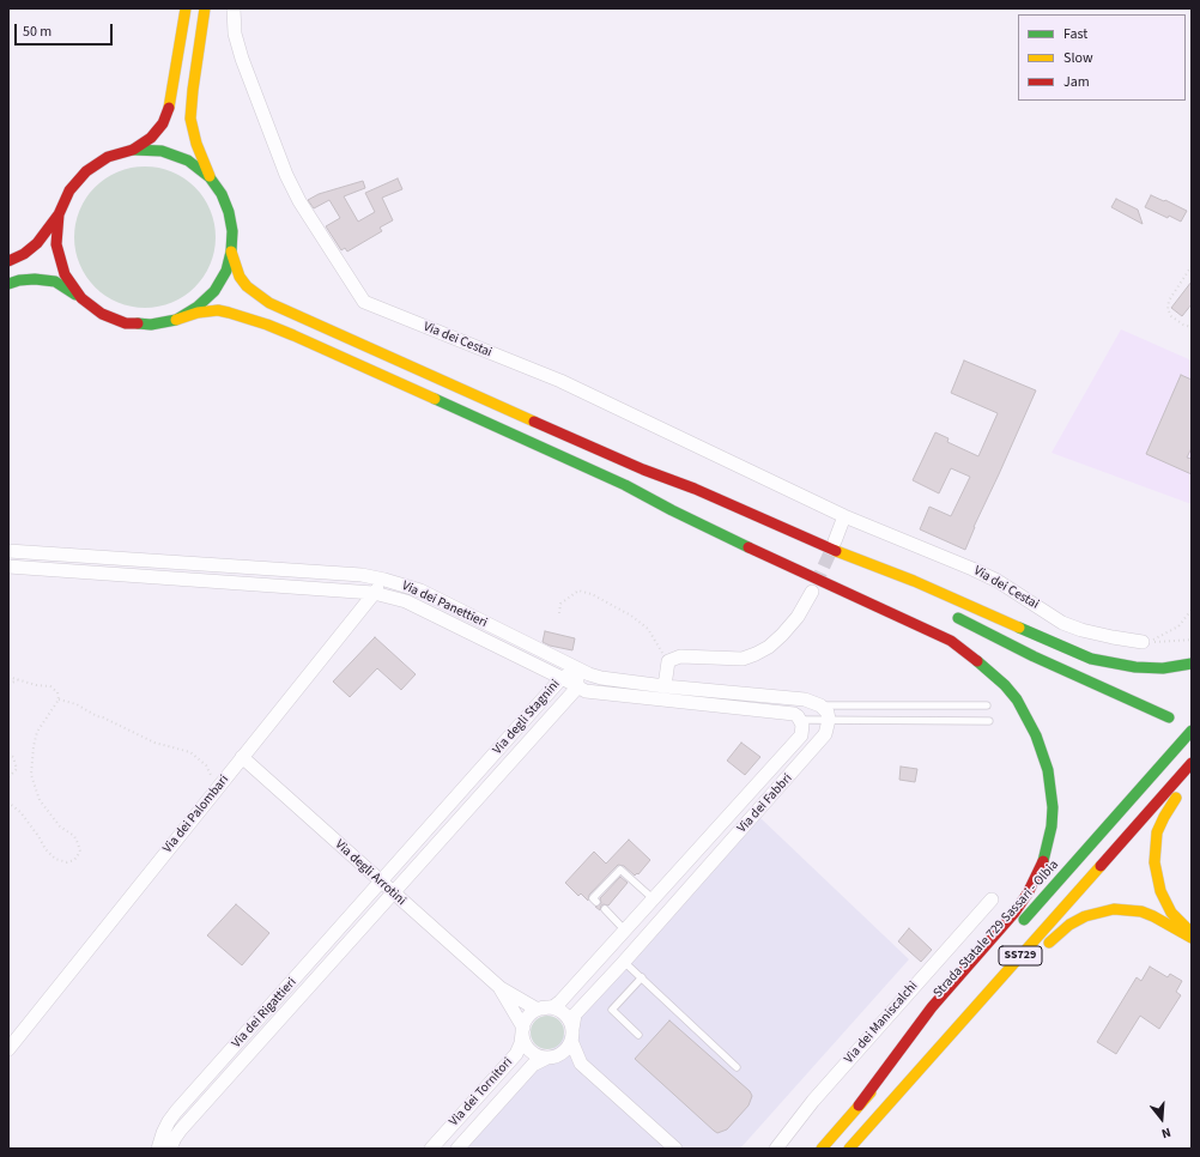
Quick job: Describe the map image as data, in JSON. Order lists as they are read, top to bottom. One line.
{"streets":{"main road":["Strada Statale 729 Sassari - Olbia","SS729"],"street":["Via dei Cestai","Via dei Panettieri","Via degli Stagnini","Via dei Fabbri","Via dei Palombari","Via degli Arrotini","Via dei Rigattieri","Via dei Maniscalchi","Via dei Tornitori"]},"crossings":[["Via dei Panettieri","Via degli Stagnini"],["Via dei Panettieri","Via dei Fabbri"],["Via dei Panettieri","Via dei Palombari"],["Via degli Stagnini","Via degli Arrotini"],["Via degli Stagnini","Via dei Rigattieri"],["Via dei Fabbri","Via dei Tornitori"],["Via dei Palombari","Via degli Arrotini"],["Via degli Arrotini","Via dei Rigattieri"]],"legend":["Fast","Slow","Jam"],"scale_bar":"50 m","north":"bottom"}
